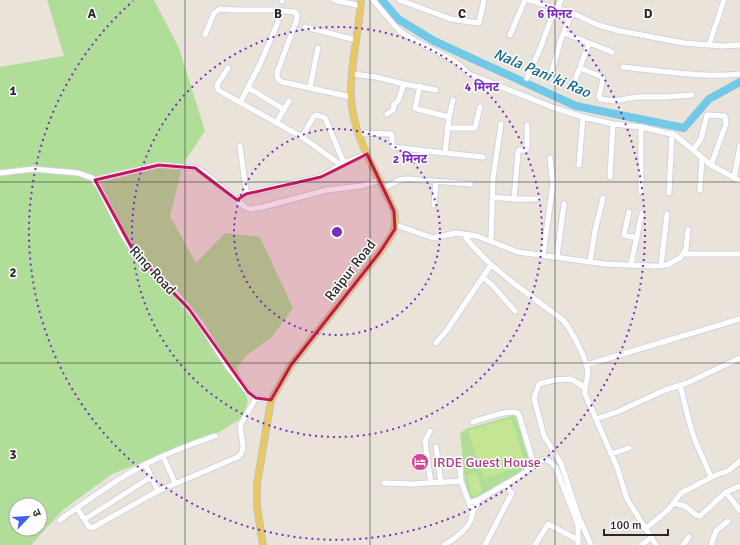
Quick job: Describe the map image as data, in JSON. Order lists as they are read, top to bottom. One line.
{"streets":{"main road":["Raipur Road"],"street":["Ring Road"]},"water":["Nala Pani ki Rao"],"places":{"hotel":["IRDE Guest House"]},"scale_bar":"100 m","north":"top right","grid":{"columns":["A","B","C","D"],"rows":["1","2","3"]},"rings":["6 मिनट","4 मिनट","2 मिनट"]}
